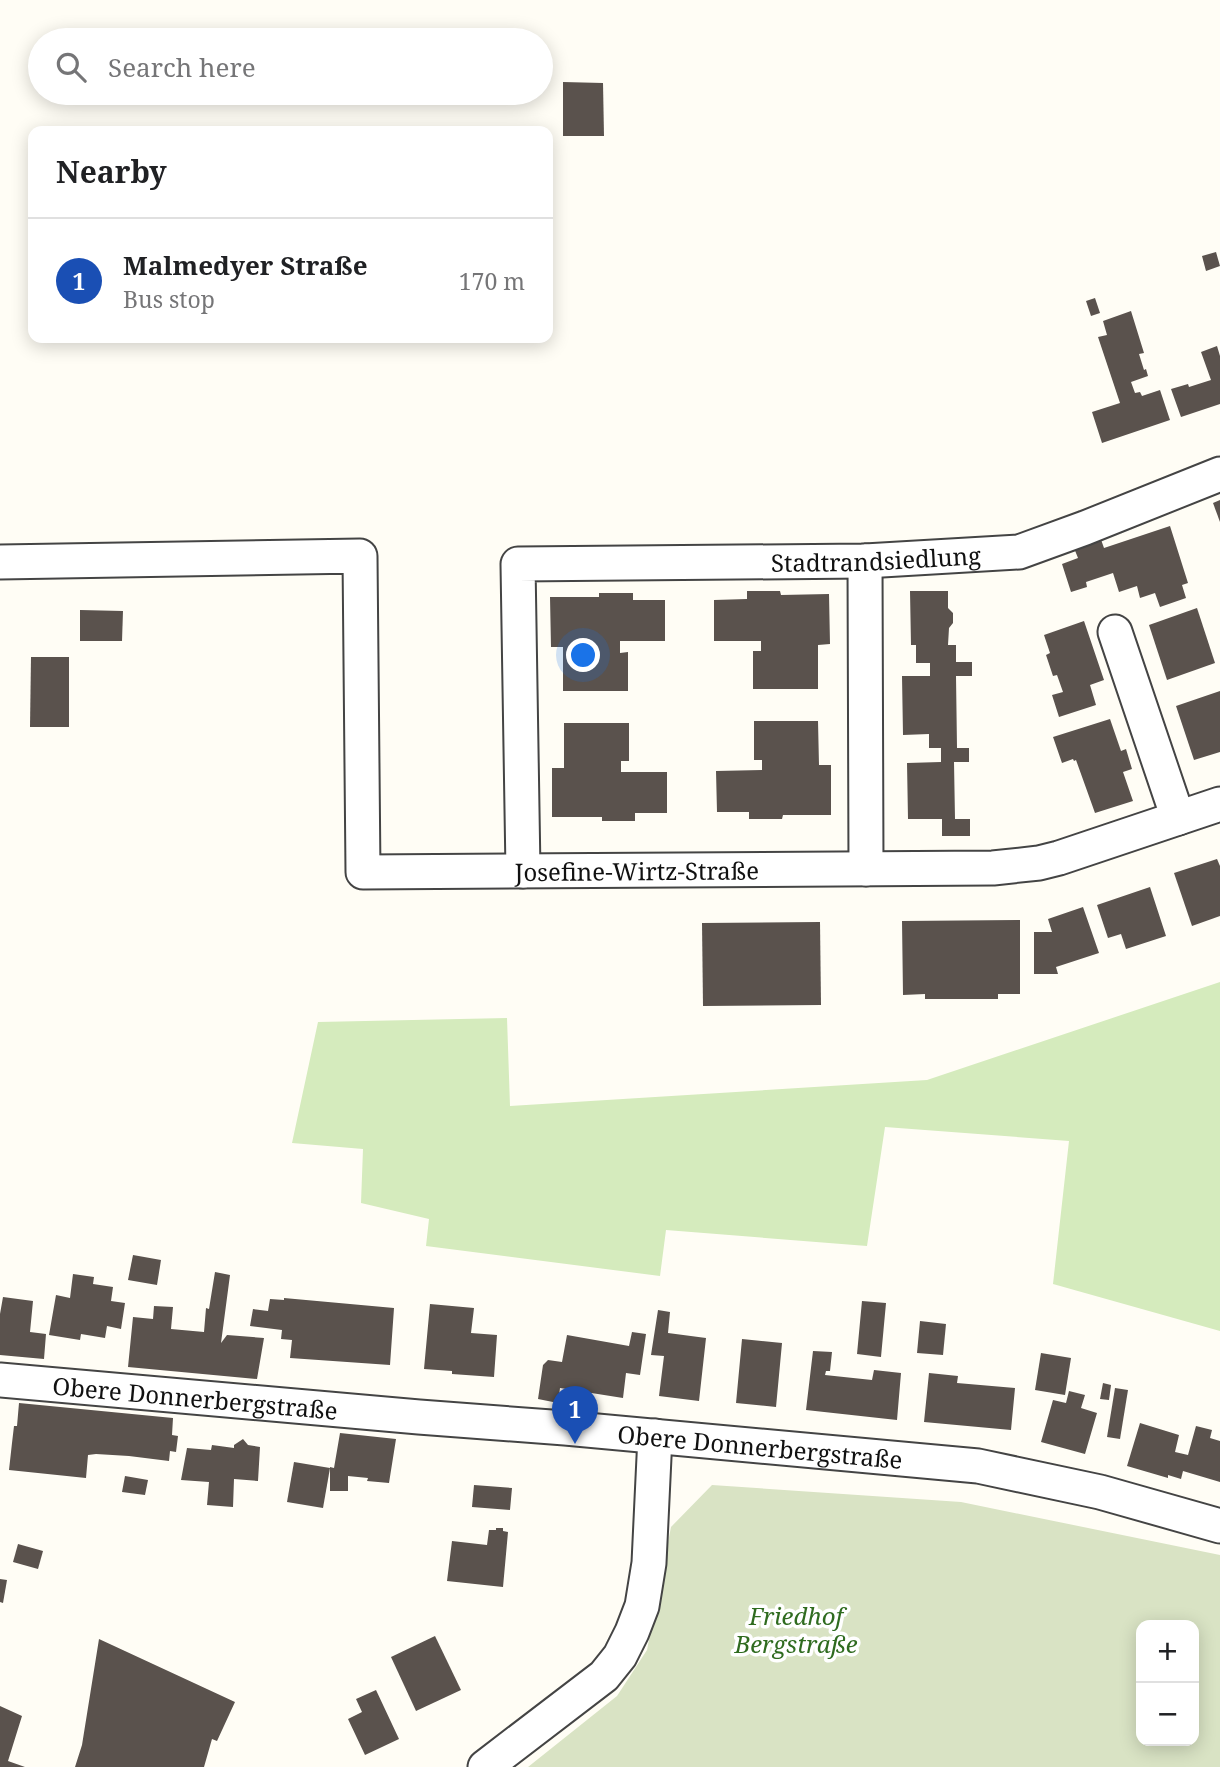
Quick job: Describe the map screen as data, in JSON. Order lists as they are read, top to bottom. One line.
{"streets":{"street":["Stadtrandsiedlung","Josefine-Wirtz-Straße","Obere Donnerbergstraße"]},"crossings":[["Stadtrandsiedlung","Josefine-Wirtz-Straße"]],"parks":["Friedhof Bergstraße"],"page":{"search":"Search here","heading":"Nearby","list":[{"mark":"1","name":"Malmedyer Straße","note":"Bus stop","value":"170 m"}],"pins":"1","map_buttons":["+","−"]}}
